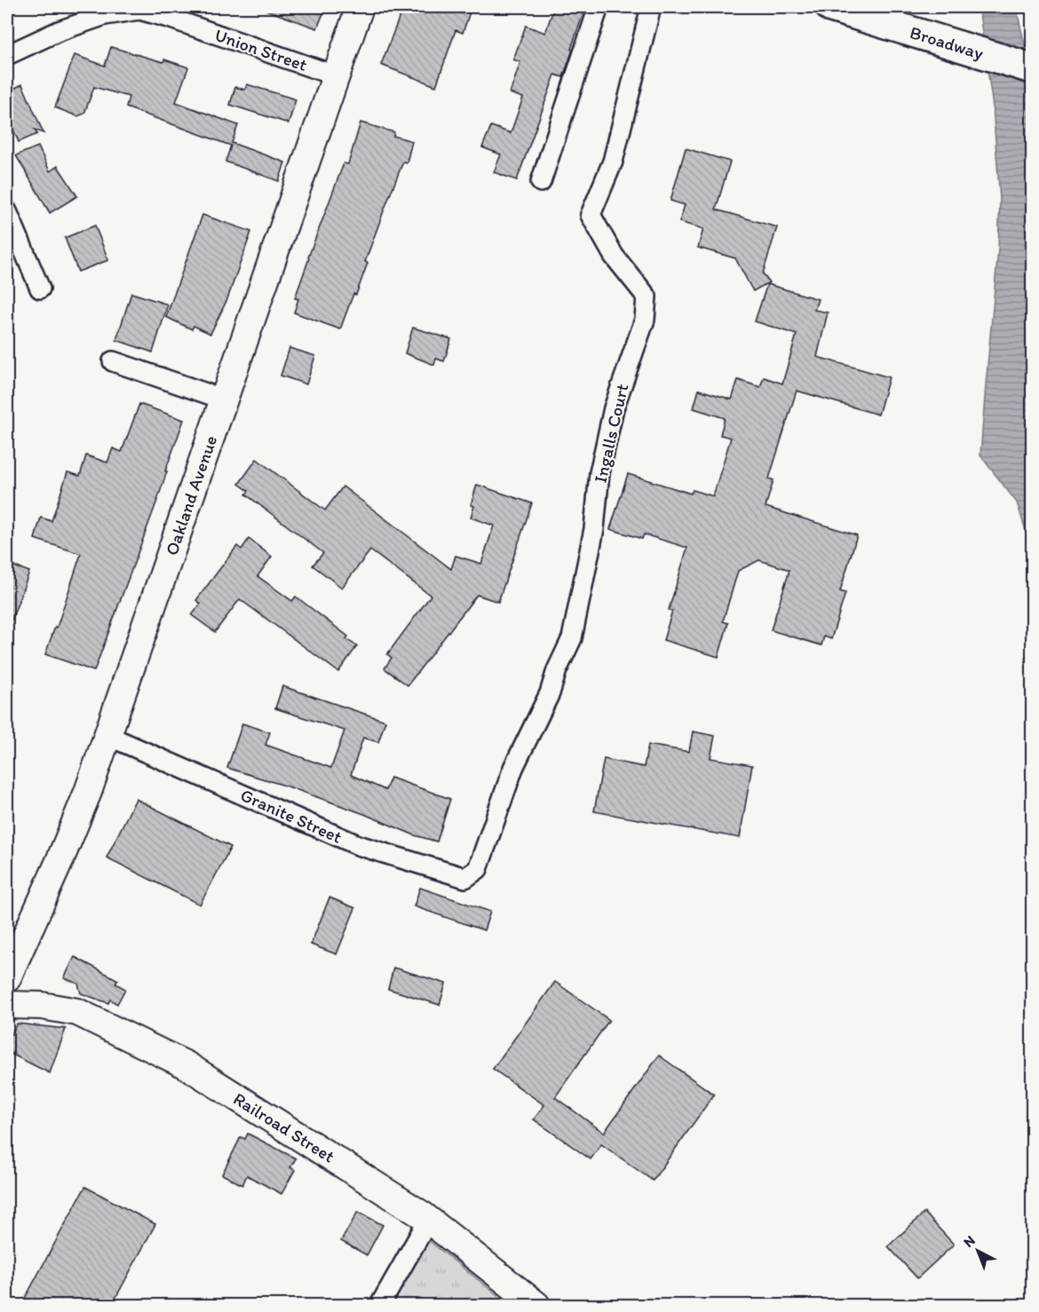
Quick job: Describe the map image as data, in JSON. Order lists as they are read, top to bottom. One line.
{"streets":{"main road":["Broadway"],"street":["Union Street","Ingalls Court","Oakland Avenue","Granite Street","Railroad Street"]},"crossings":[["Union Street","Oakland Avenue"],["Ingalls Court","Granite Street"],["Oakland Avenue","Granite Street"]],"north":"top left"}
